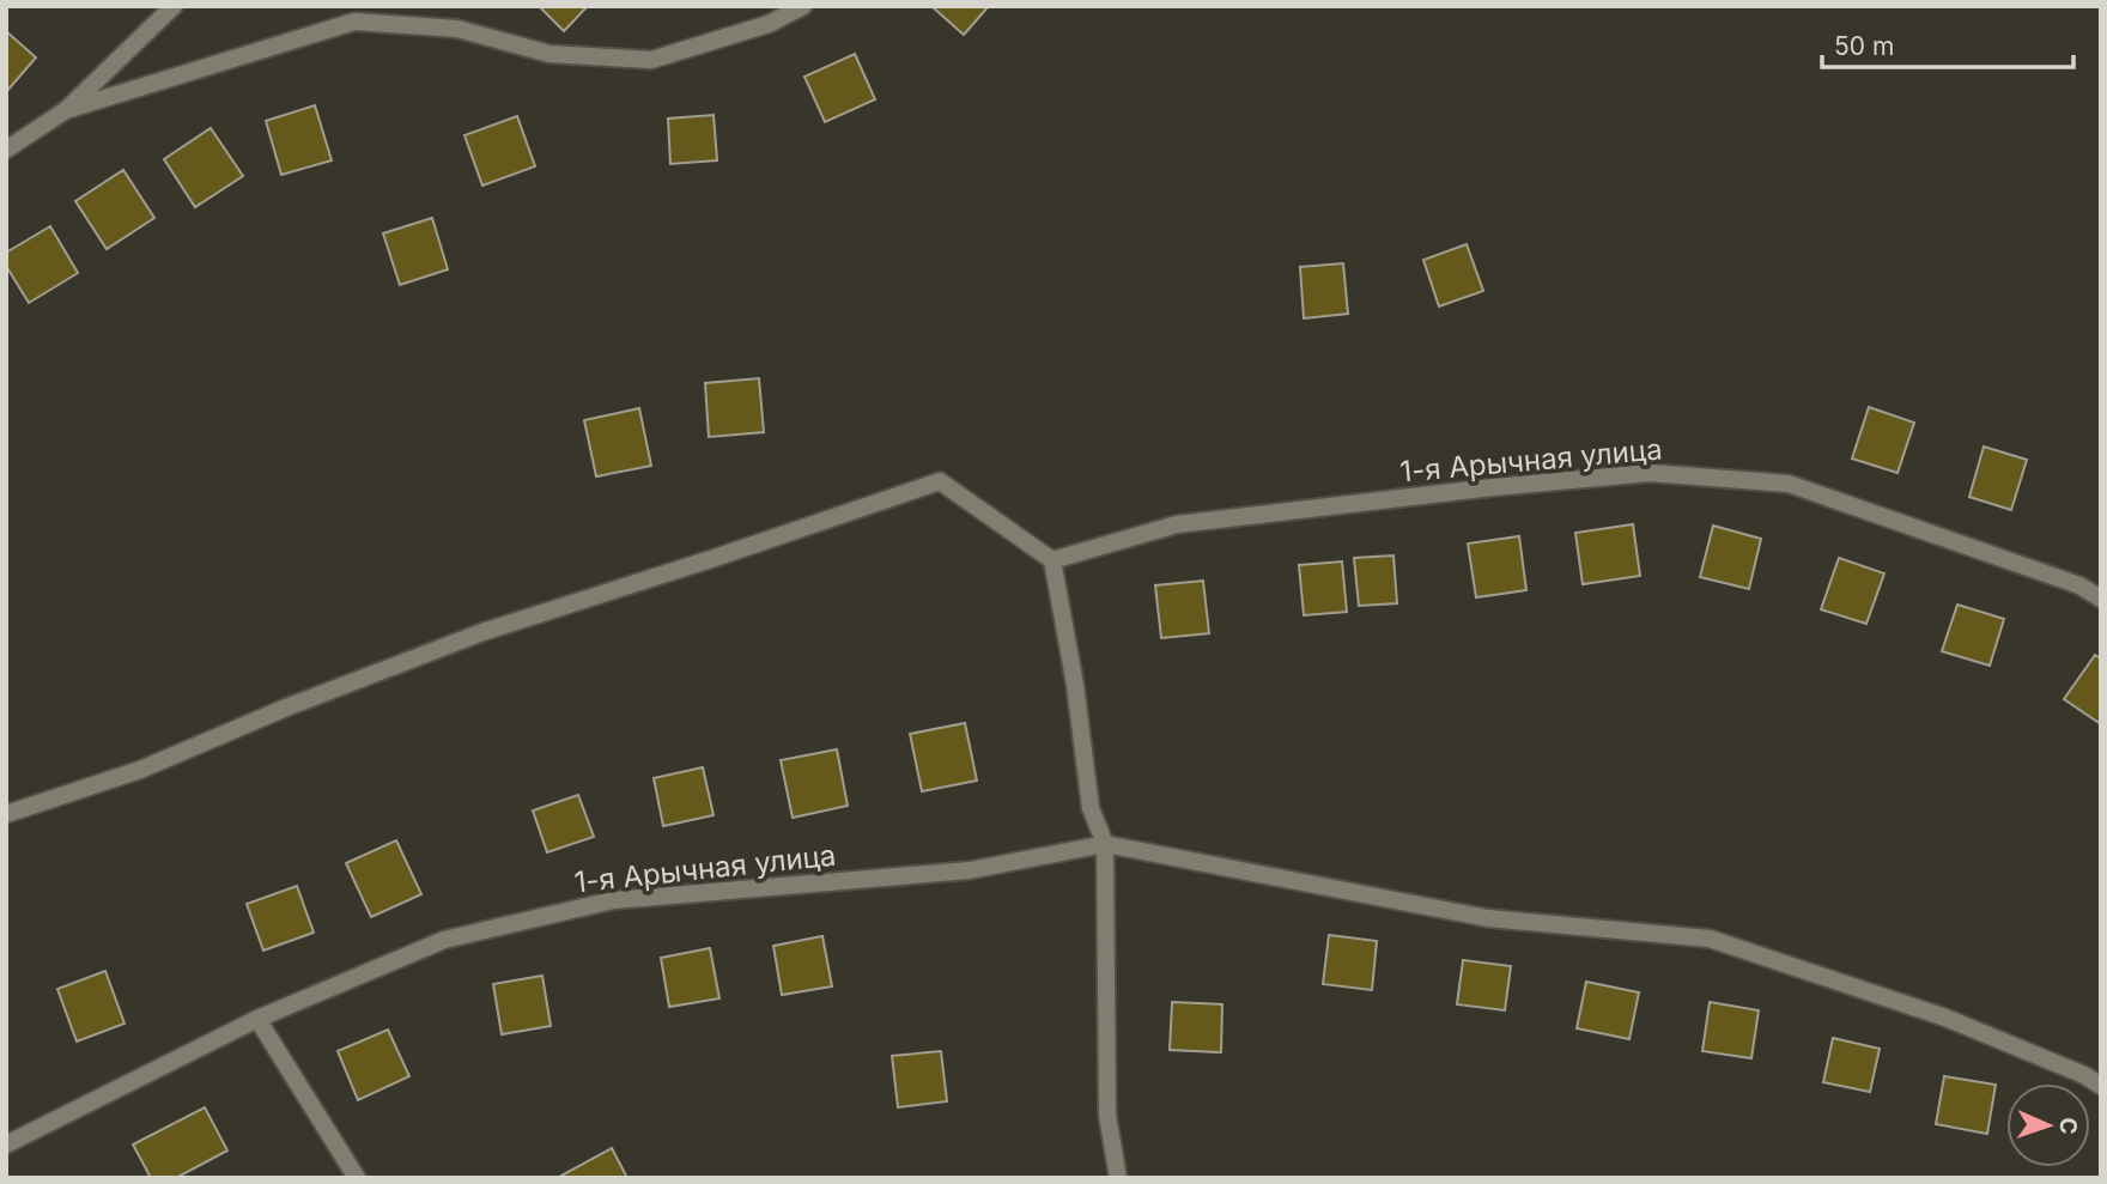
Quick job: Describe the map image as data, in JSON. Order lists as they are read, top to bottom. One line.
{"streets":{"street":["1-я Арычная улица"]},"scale_bar":"50 m","north":"right"}
